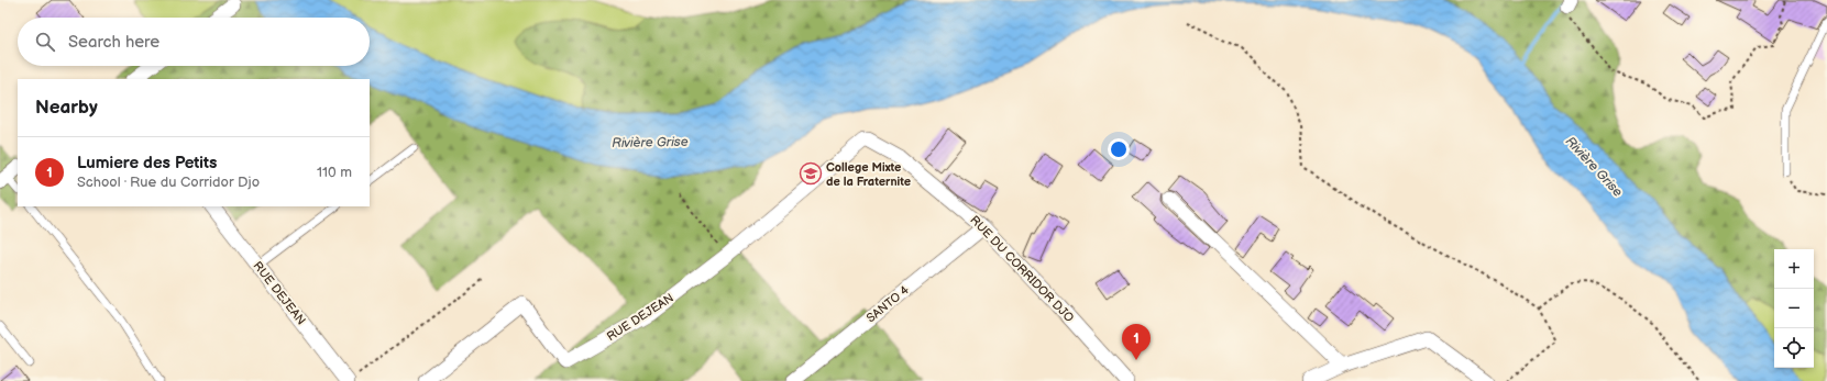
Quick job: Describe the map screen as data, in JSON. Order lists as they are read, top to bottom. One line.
{"streets":{"street":["RUE DU CORRIDOR DJO","RUE DEJEAN","SANTO 4"]},"crossings":[["RUE DU CORRIDOR DJO","RUE DEJEAN"],["RUE DU CORRIDOR DJO","SANTO 4"]],"water":["Rivière Grise"],"places":{"school or university":["College Mixte de la Fraternite"]},"page":{"search":"Search here","heading":"Nearby","list":[{"mark":"1","name":"Lumiere des Petits","note":"School · Rue du Corridor Djo","value":"110 m"}],"map_buttons":["+","−"],"pins":"1"}}
